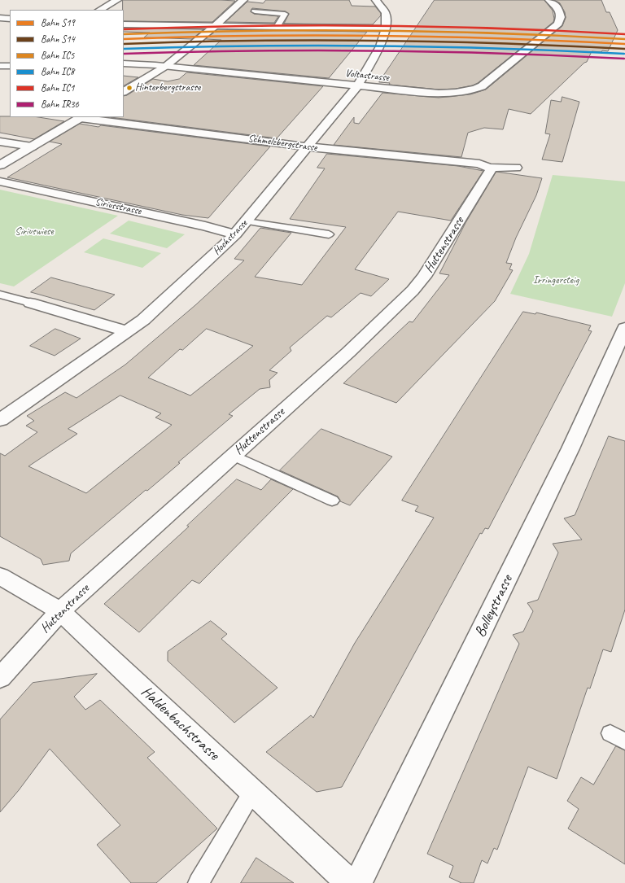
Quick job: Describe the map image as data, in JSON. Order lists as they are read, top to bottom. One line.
{"streets":{"street":["Voltastrasse","Schmelzbergstrasse","Siriusstrasse","Hochstrasse","Huttenstrasse","Bolleystrasse","Haldenbachstrasse"]},"crossings":[["Voltastrasse","Hochstrasse"],["Schmelzbergstrasse","Hochstrasse"],["Schmelzbergstrasse","Huttenstrasse"],["Siriusstrasse","Hochstrasse"],["Huttenstrasse","Haldenbachstrasse"]],"parks":["Siriuswiese","Irringersteig"],"places":["Hinterbergstrasse"],"lines":["rail line IC1","rail line IC5","rail line S19","rail line S14","rail line IC8","rail line IR36"],"legend":["Bahn S19","Bahn S14","Bahn IC5","Bahn IC8","Bahn IC1","Bahn IR36"]}
